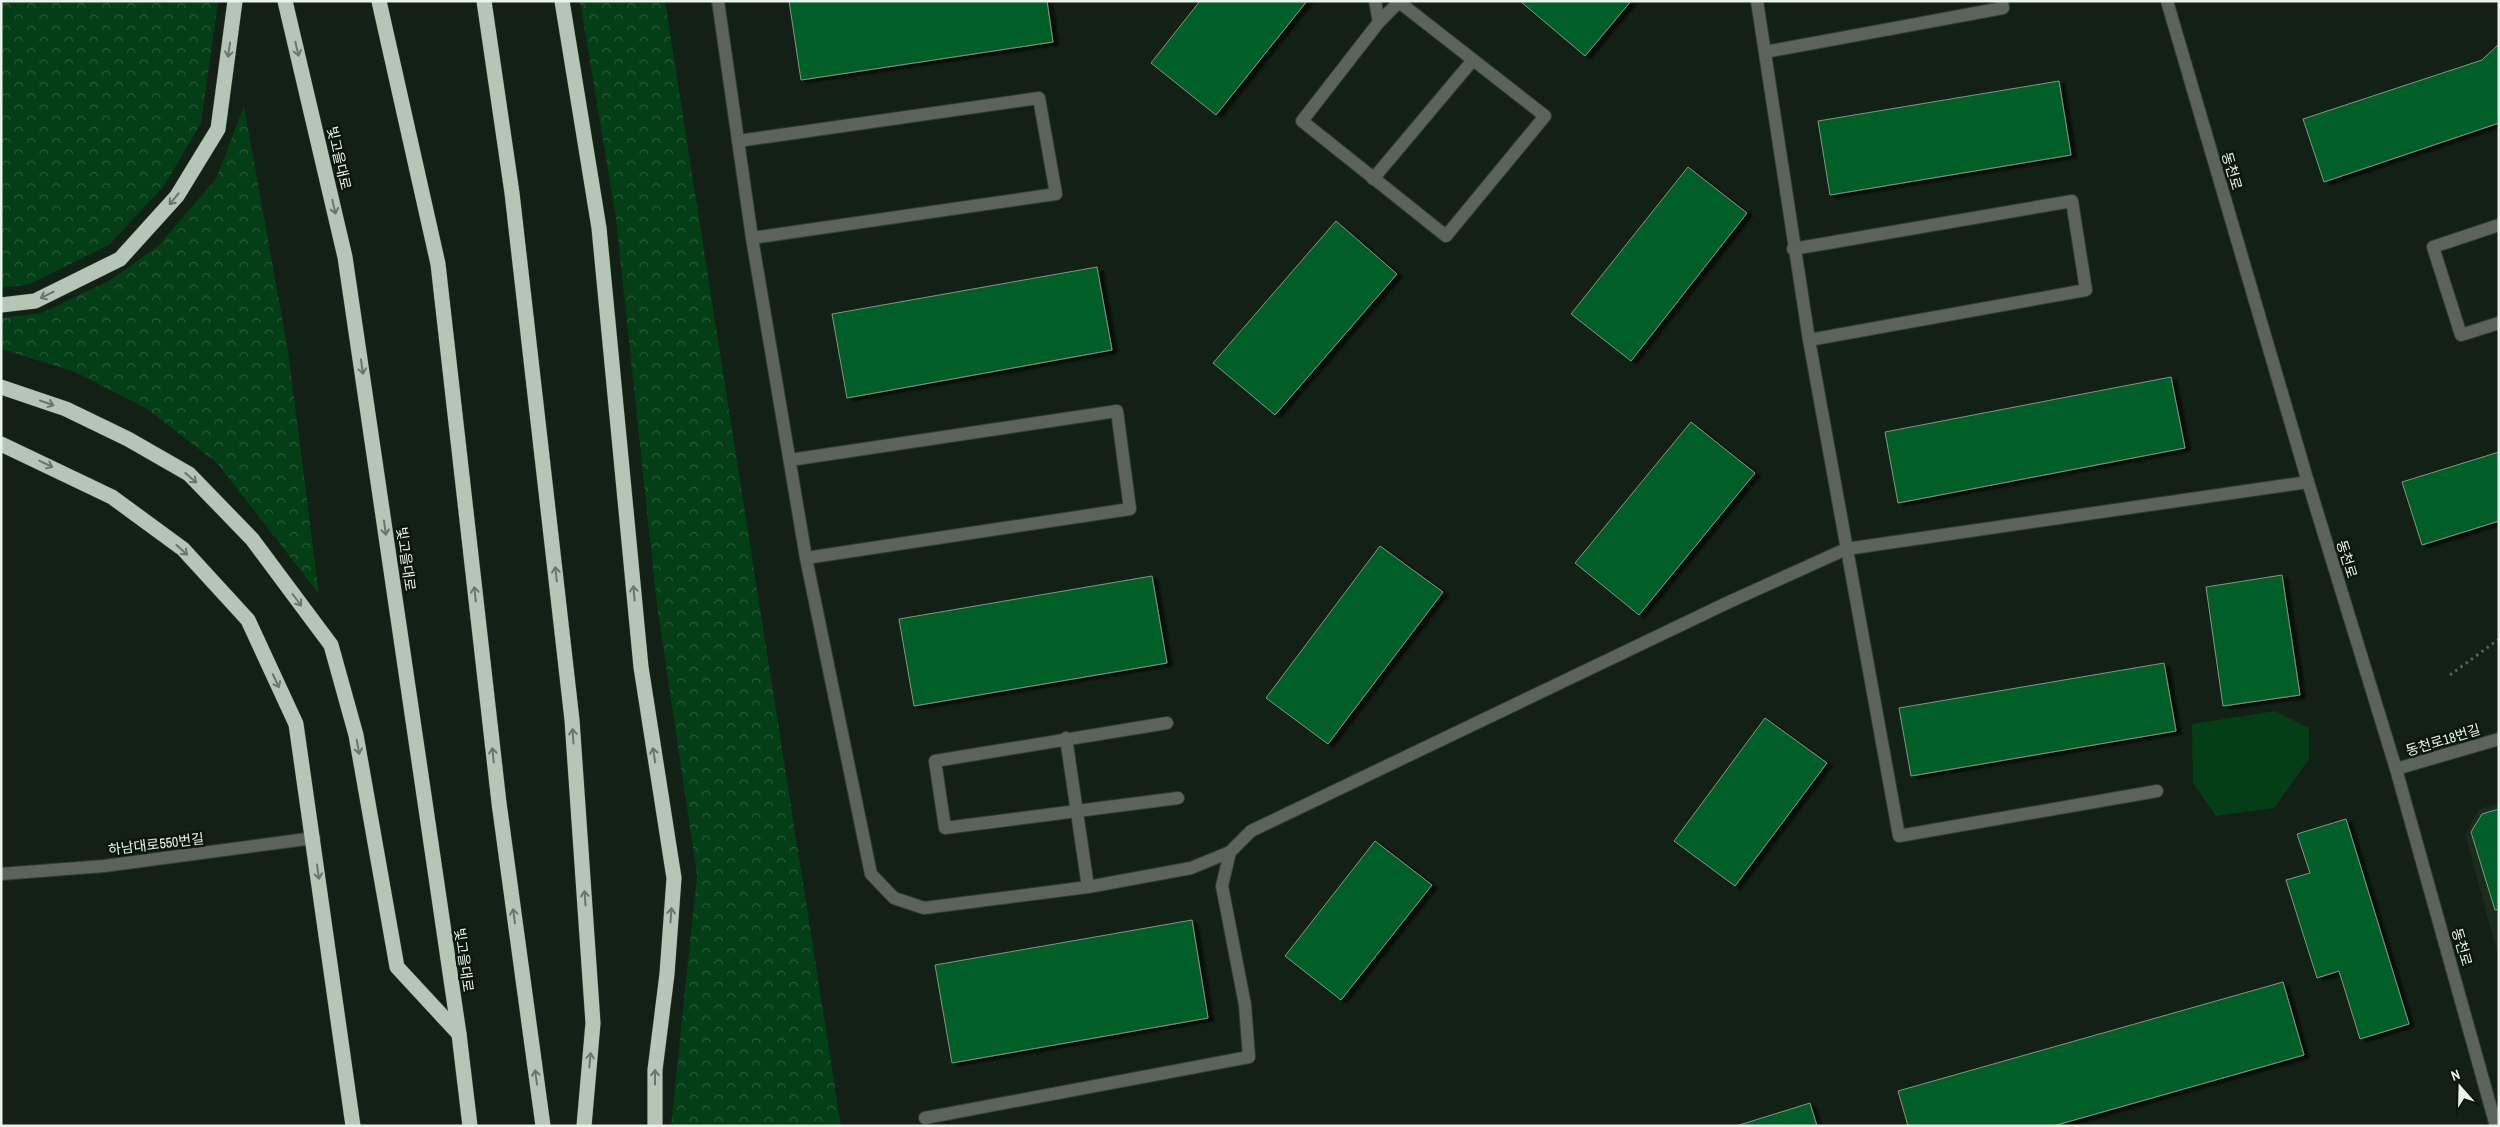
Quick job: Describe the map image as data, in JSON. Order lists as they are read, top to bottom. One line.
{"streets":{"highway":["빛고을대로"],"street":["동천로","동천로18번길","하남대로550번길"]},"crossings":[["동천로","동천로18번길"]],"north":"top"}
